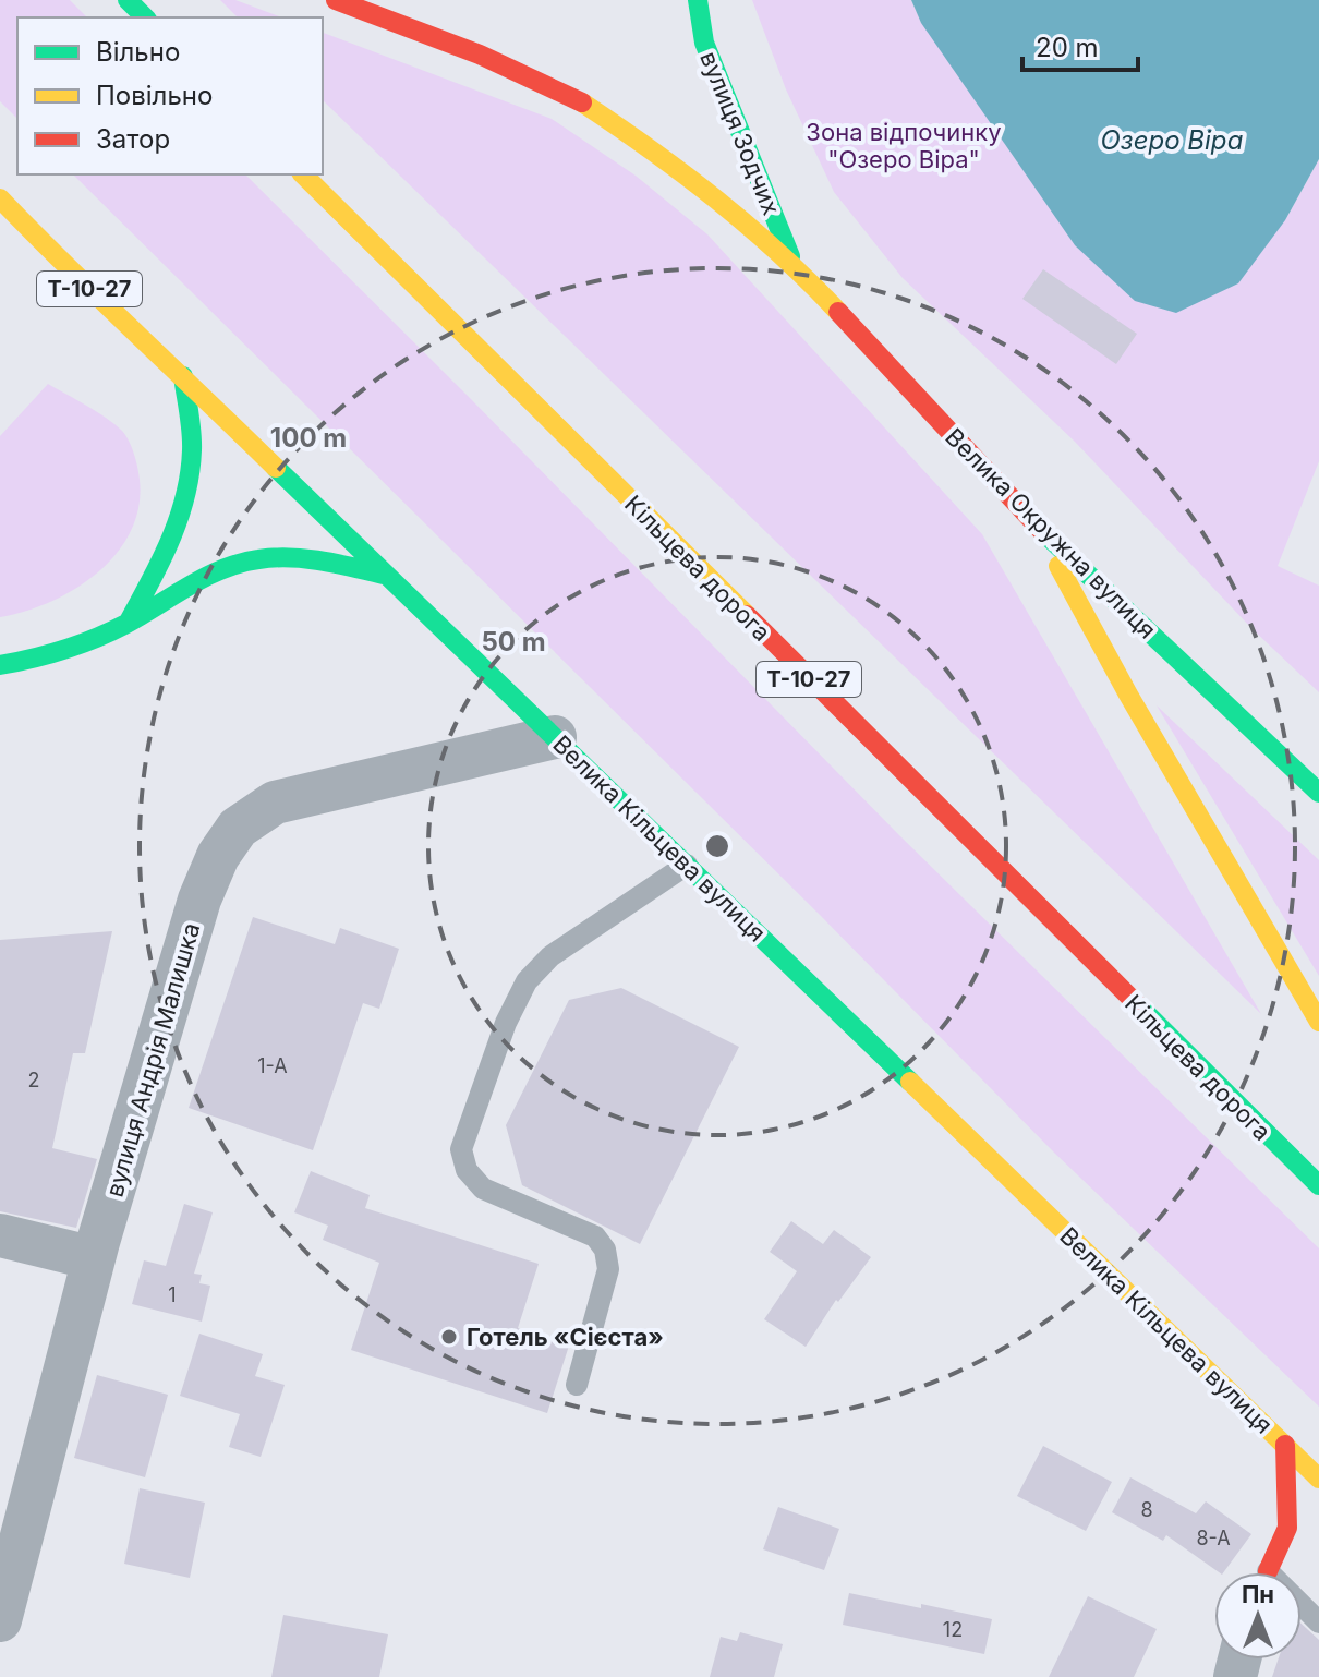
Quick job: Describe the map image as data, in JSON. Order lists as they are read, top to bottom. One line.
{"streets":{"main road":["вулиця Зодчих","Т-10-27","Велика Окружна вулиця","Кільцева дорога","Велика Кільцева вулиця"],"street":["вулиця Андрія Малишка"]},"crossings":[["вулиця Зодчих","Велика Окружна вулиця"],["Велика Кільцева вулиця","вулиця Андрія Малишка"]],"water":["Озеро Віра"],"parks":["Зона відпочинку \"Озеро Віра\""],"places":["Готель «Сієста»"],"house_numbers":["1-А","2","1","8","8-А","12"],"legend":["Вільно","Повільно","Затор"],"scale_bar":"20 m","north":"top","rings":["100 m","50 m"]}
